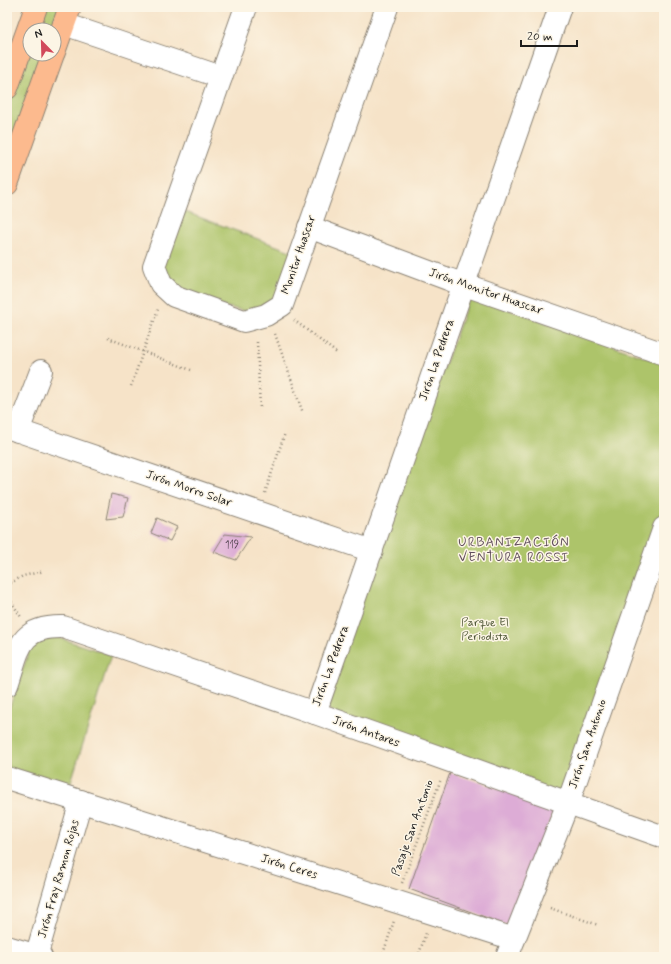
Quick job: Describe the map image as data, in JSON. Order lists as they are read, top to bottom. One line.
{"streets":{"street":["Monitor Huascar","Jirón Monitor Huascar","Jirón La Pedrera","Jirón Morro Solar","Jirón Antares","Jirón San Antonio","Jirón Ceres","Jirón Fray Ramon Rojas"],"path":["Pasaje San Antonio"]},"crossings":[["Monitor Huascar","Jirón Monitor Huascar"],["Jirón Monitor Huascar","Jirón La Pedrera"],["Jirón La Pedrera","Jirón Morro Solar"],["Jirón La Pedrera","Jirón Antares"],["Jirón Antares","Jirón San Antonio"],["Jirón Antares","Pasaje San Antonio"],["Jirón San Antonio","Jirón Ceres"],["Pasaje San Antonio","Jirón Ceres"],["Jirón Ceres","Jirón Fray Ramon Rojas"]],"districts":["URBANIZACIÓN VENTURA ROSSI"],"parks":["Parque El Periodista"],"house_numbers":["119"],"scale_bar":"20 m","north":"top left"}
